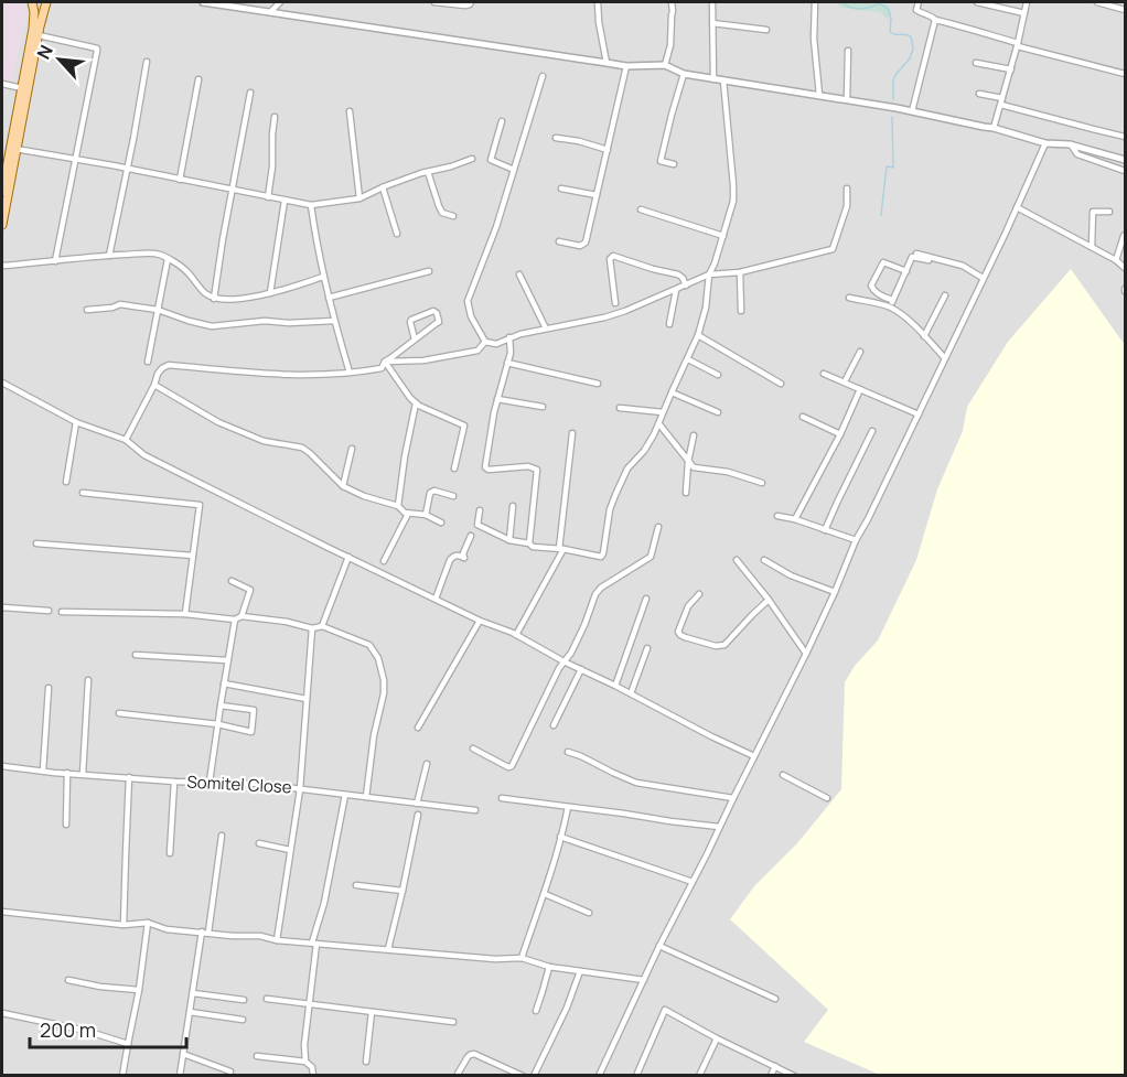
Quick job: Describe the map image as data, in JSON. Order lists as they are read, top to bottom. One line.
{"streets":{"street":["Somitel Close"]},"scale_bar":"200 m","north":"top left"}
